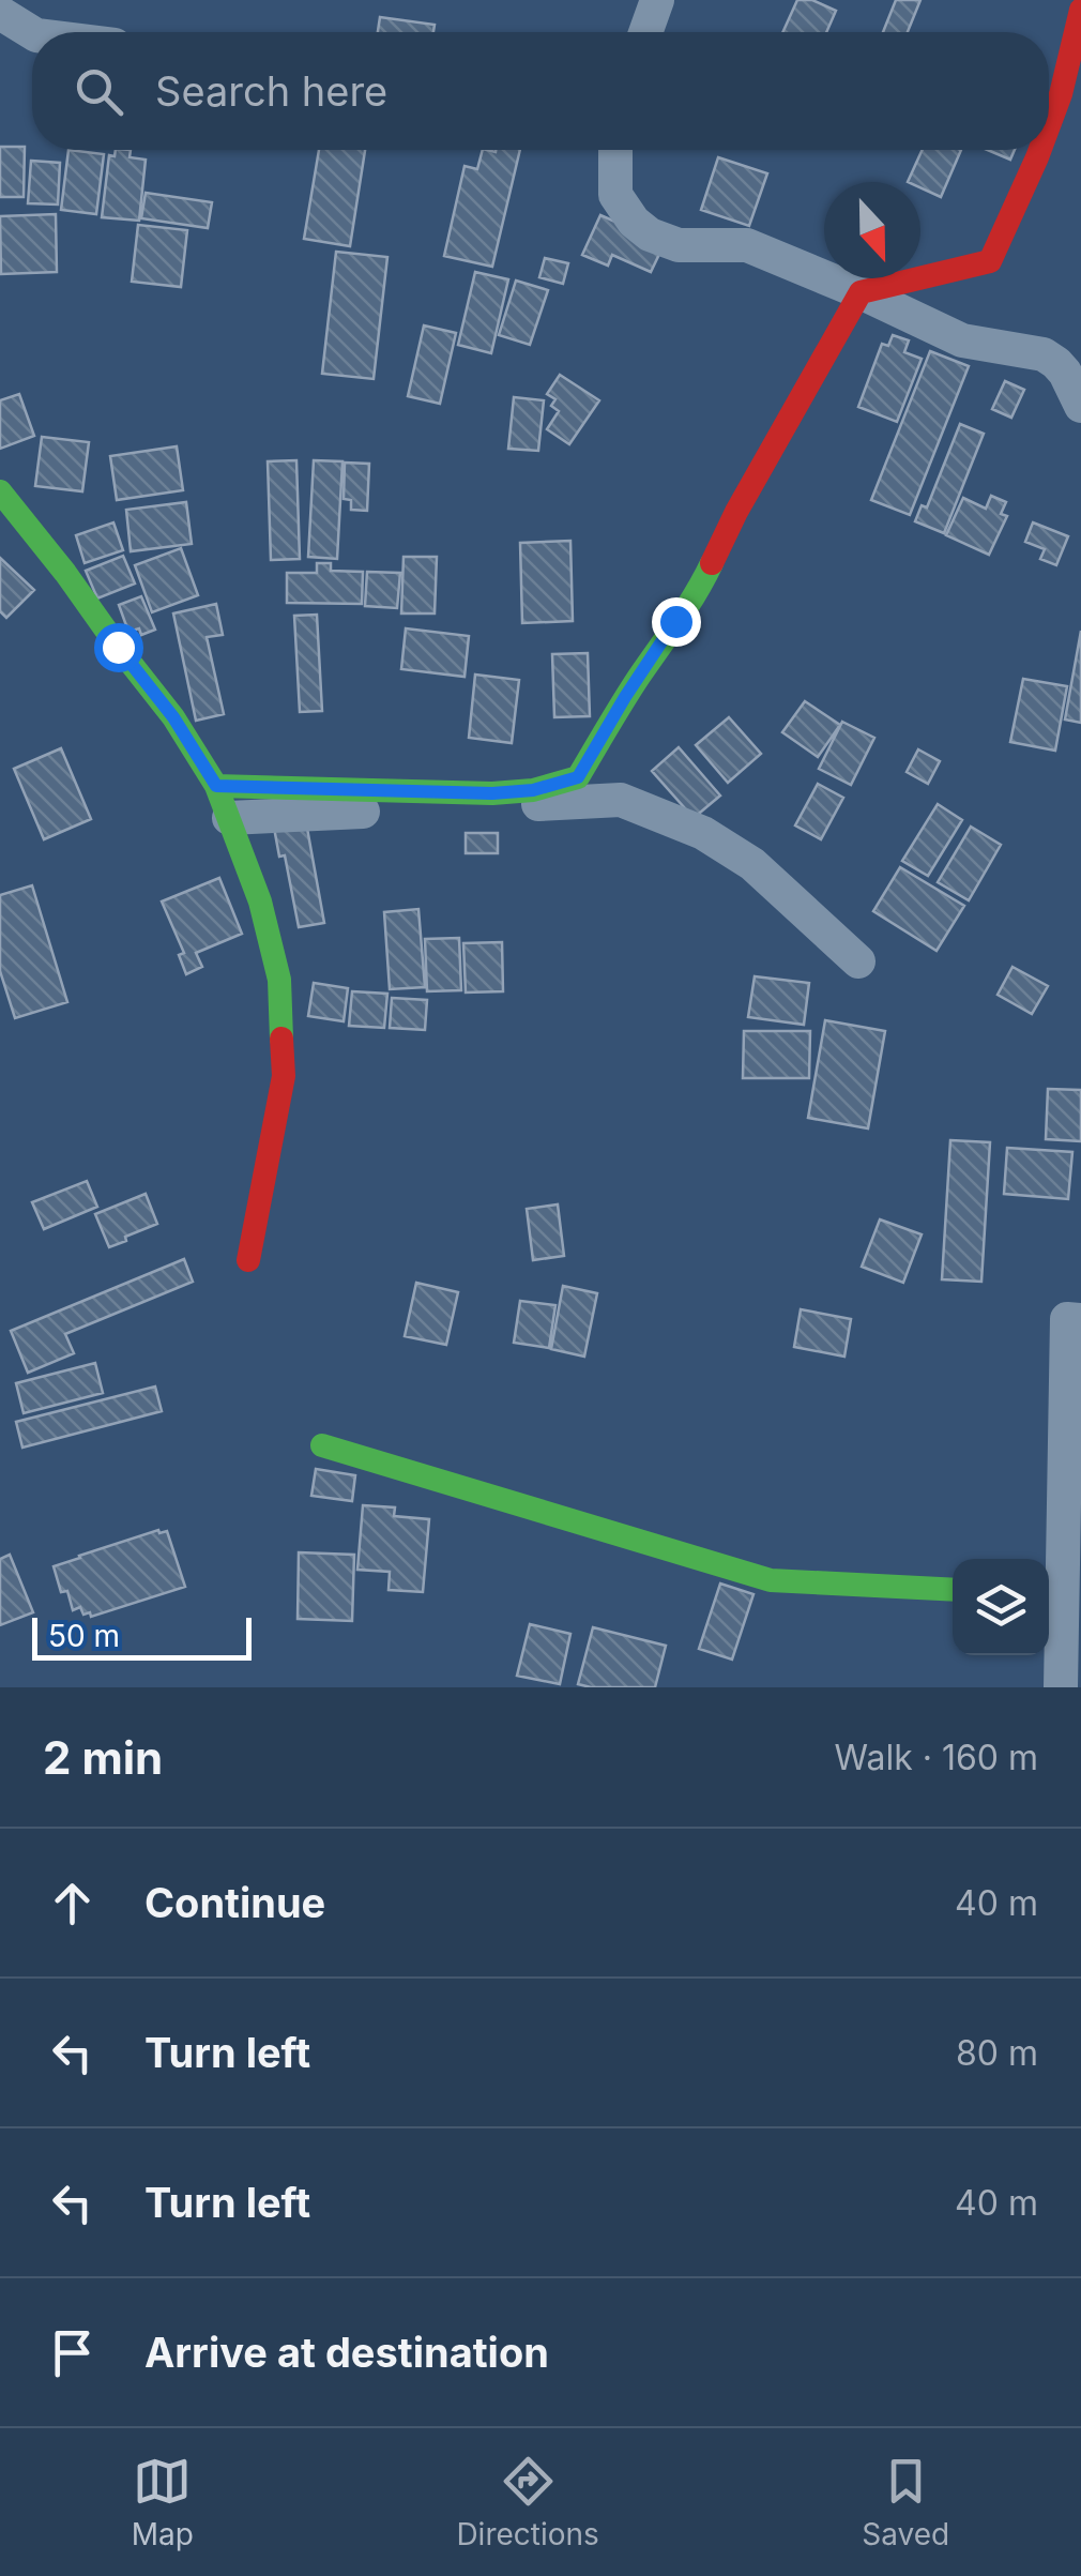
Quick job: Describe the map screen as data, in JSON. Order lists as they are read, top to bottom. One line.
{"scale_bar":"50 m","north":"bottom","page":{"search":"Search here","scale":"50 m","heading":["2 min","Walk · 160 m"],"list":[["Continue","40 m"],["Turn left","80 m"],["Turn left","40 m"],"Arrive at destination"],"nav":["Map","Directions","Saved"]}}
